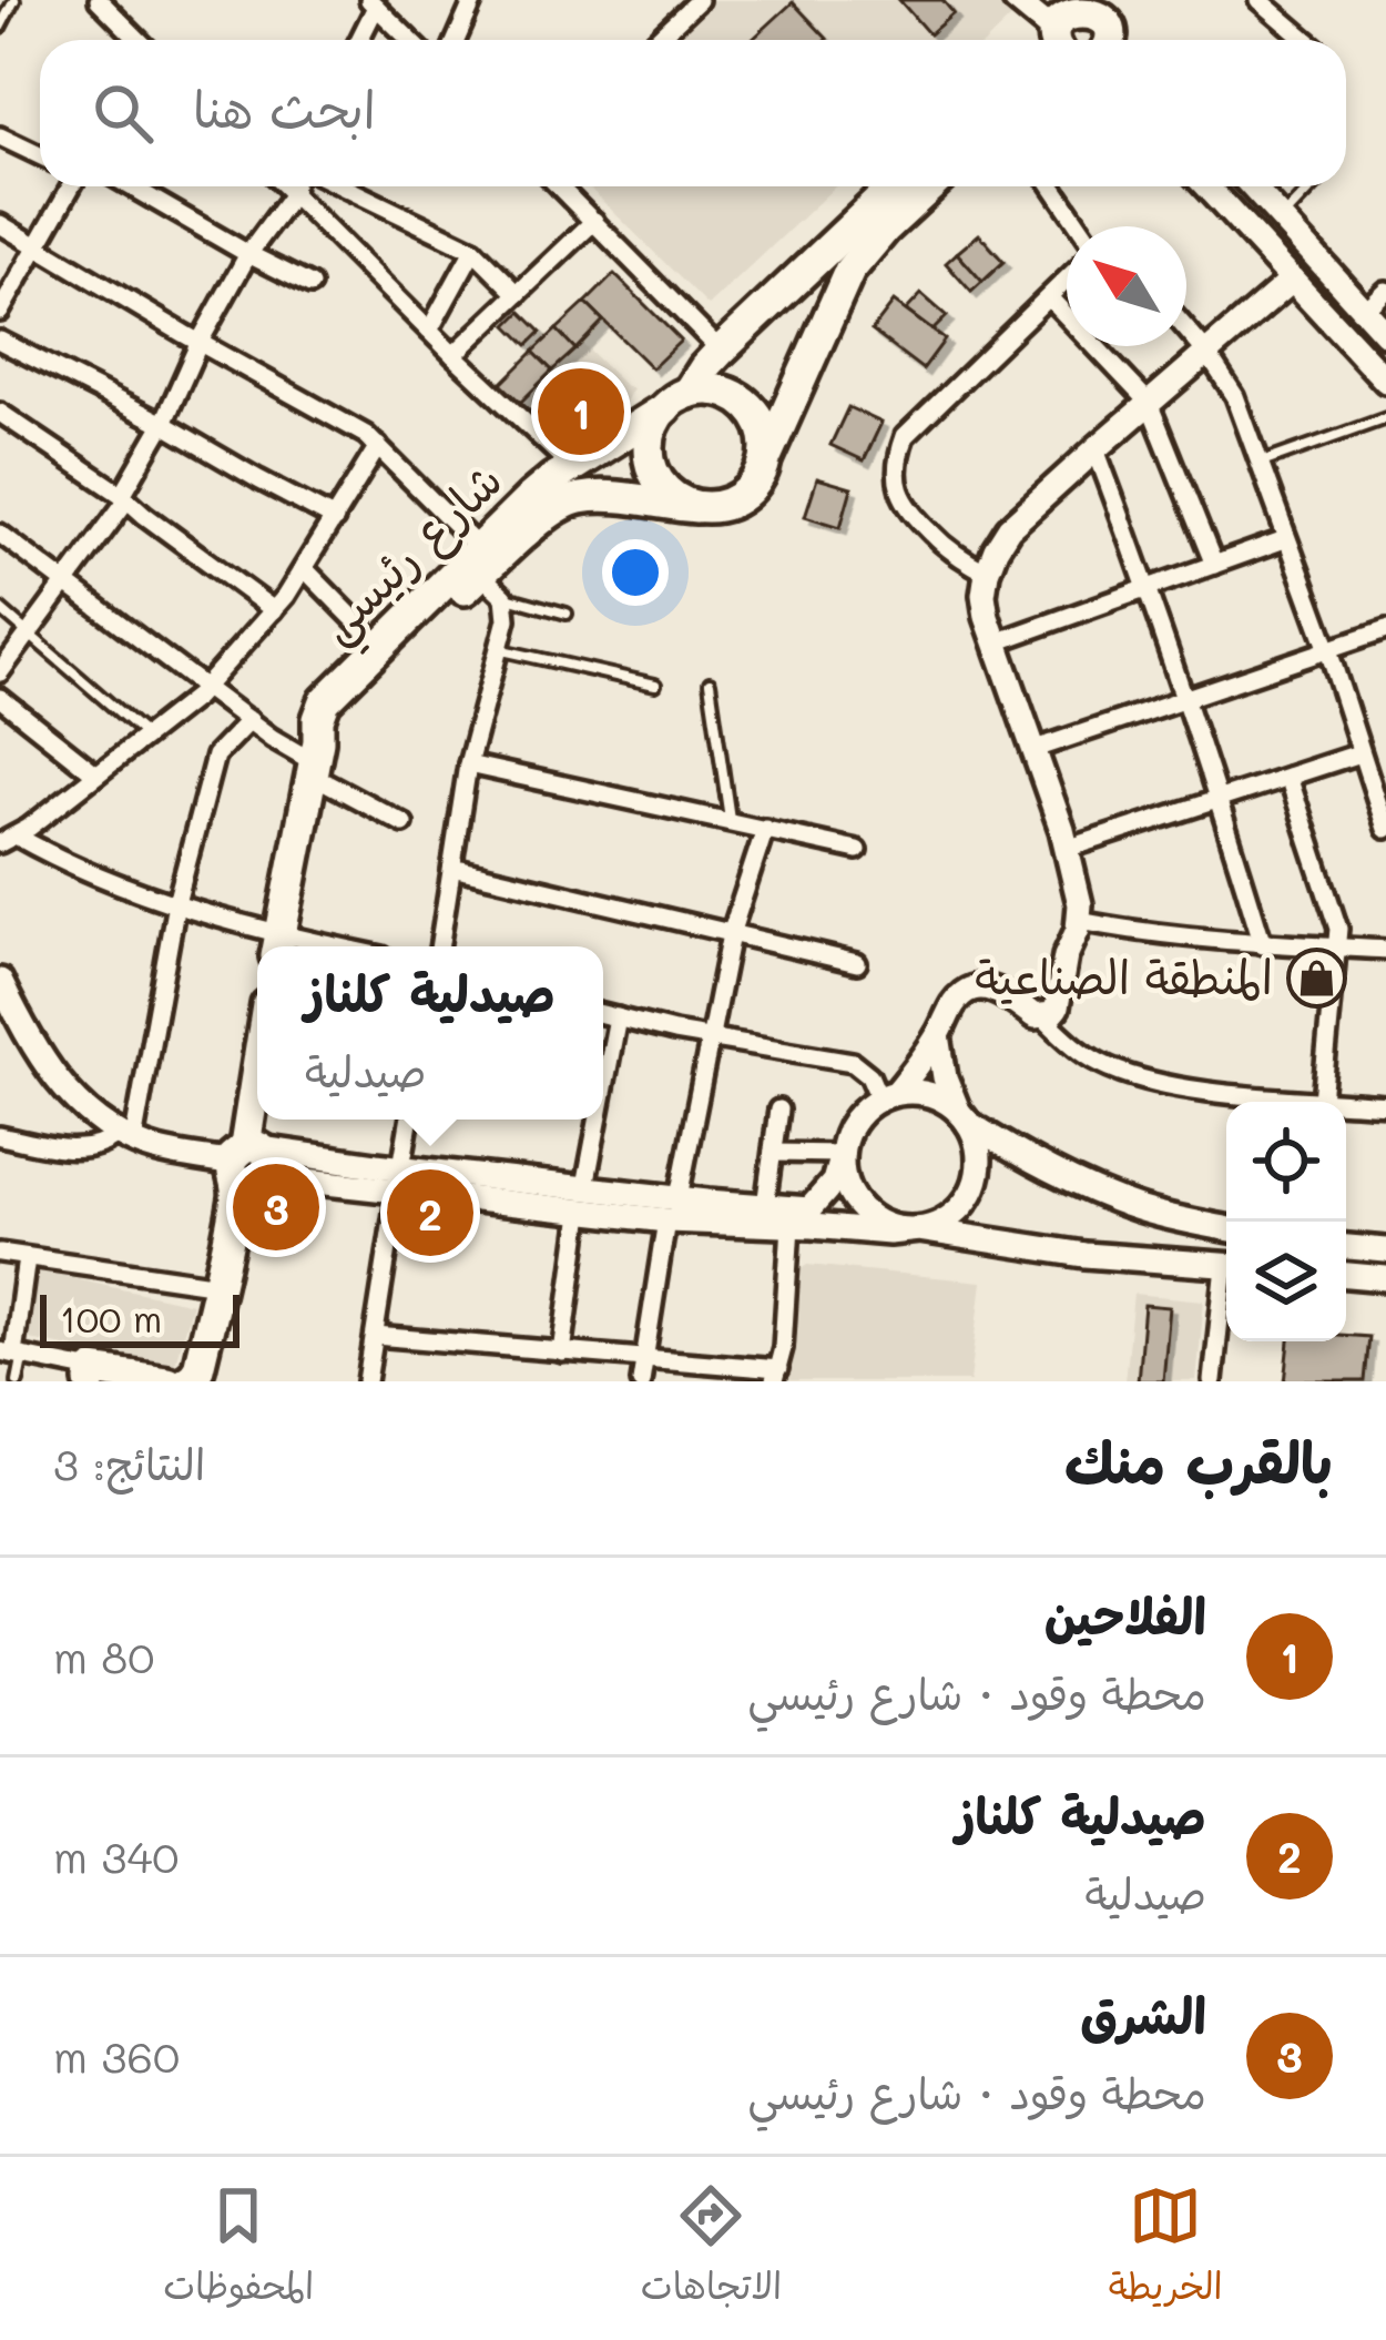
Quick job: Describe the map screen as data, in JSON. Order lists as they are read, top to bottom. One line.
{"streets":{"highway":["شارع رئيسي"]},"places":{"shop":["المنطقة الصناعية"]},"scale_bar":"100 m","north":"top left","page":{"search":"ابحث هنا","pins":["1","3","2"],"popup":["صيدلية كلناز","صيدلية"],"scale":"100 m","heading":["بالقرب منك","النتائج: 3"],"list":[{"mark":"1","name":"الفلاحين","note":"محطة وقود · شارع رئيسي","value":"80 m"},{"mark":"2","name":"صيدلية كلناز","note":"صيدلية","value":"340 m"},{"mark":"3","name":"الشرق","note":"محطة وقود · شارع رئيسي","value":"360 m"}],"nav":["الخريطة","الاتجاهات","المحفوظات"]}}
